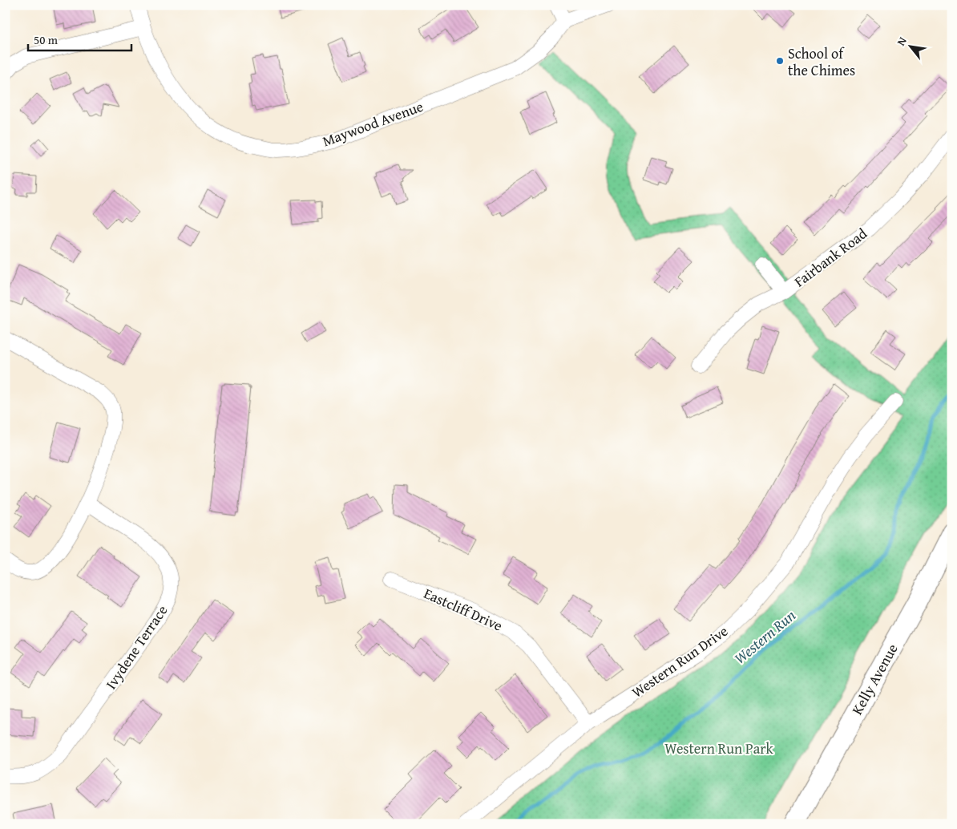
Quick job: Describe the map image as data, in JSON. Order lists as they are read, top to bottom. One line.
{"streets":{"main road":["Kelly Avenue"],"street":["Maywood Avenue","Fairbank Road","Eastcliff Drive","Ivydene Terrace","Western Run Drive"]},"crossings":[["Eastcliff Drive","Western Run Drive"]],"water":["Western Run"],"parks":["Western Run Park"],"places":["School of the Chimes"],"scale_bar":"50 m","north":"top left"}
